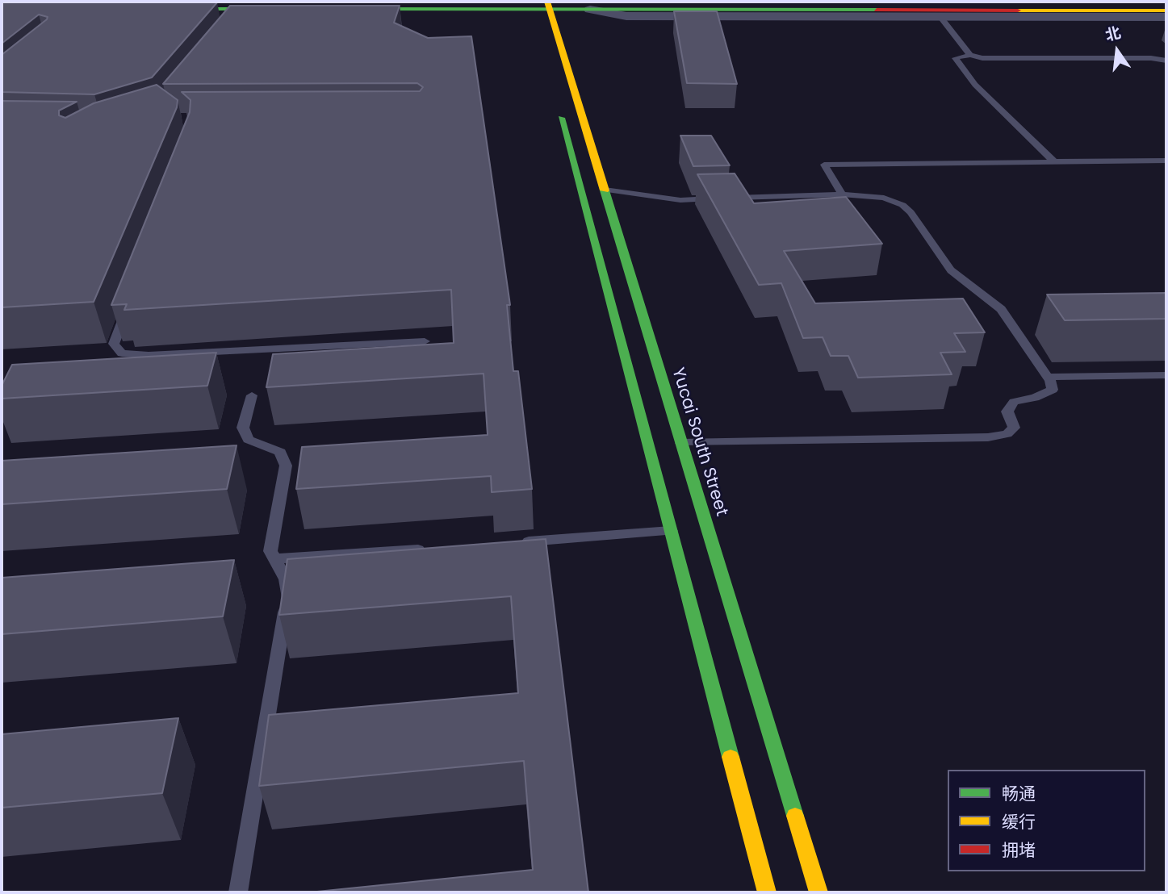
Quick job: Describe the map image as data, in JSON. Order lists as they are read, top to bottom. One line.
{"streets":{"main road":["Yucai South Street"]},"legend":["畅通","缓行","拥堵"],"north":"top"}
